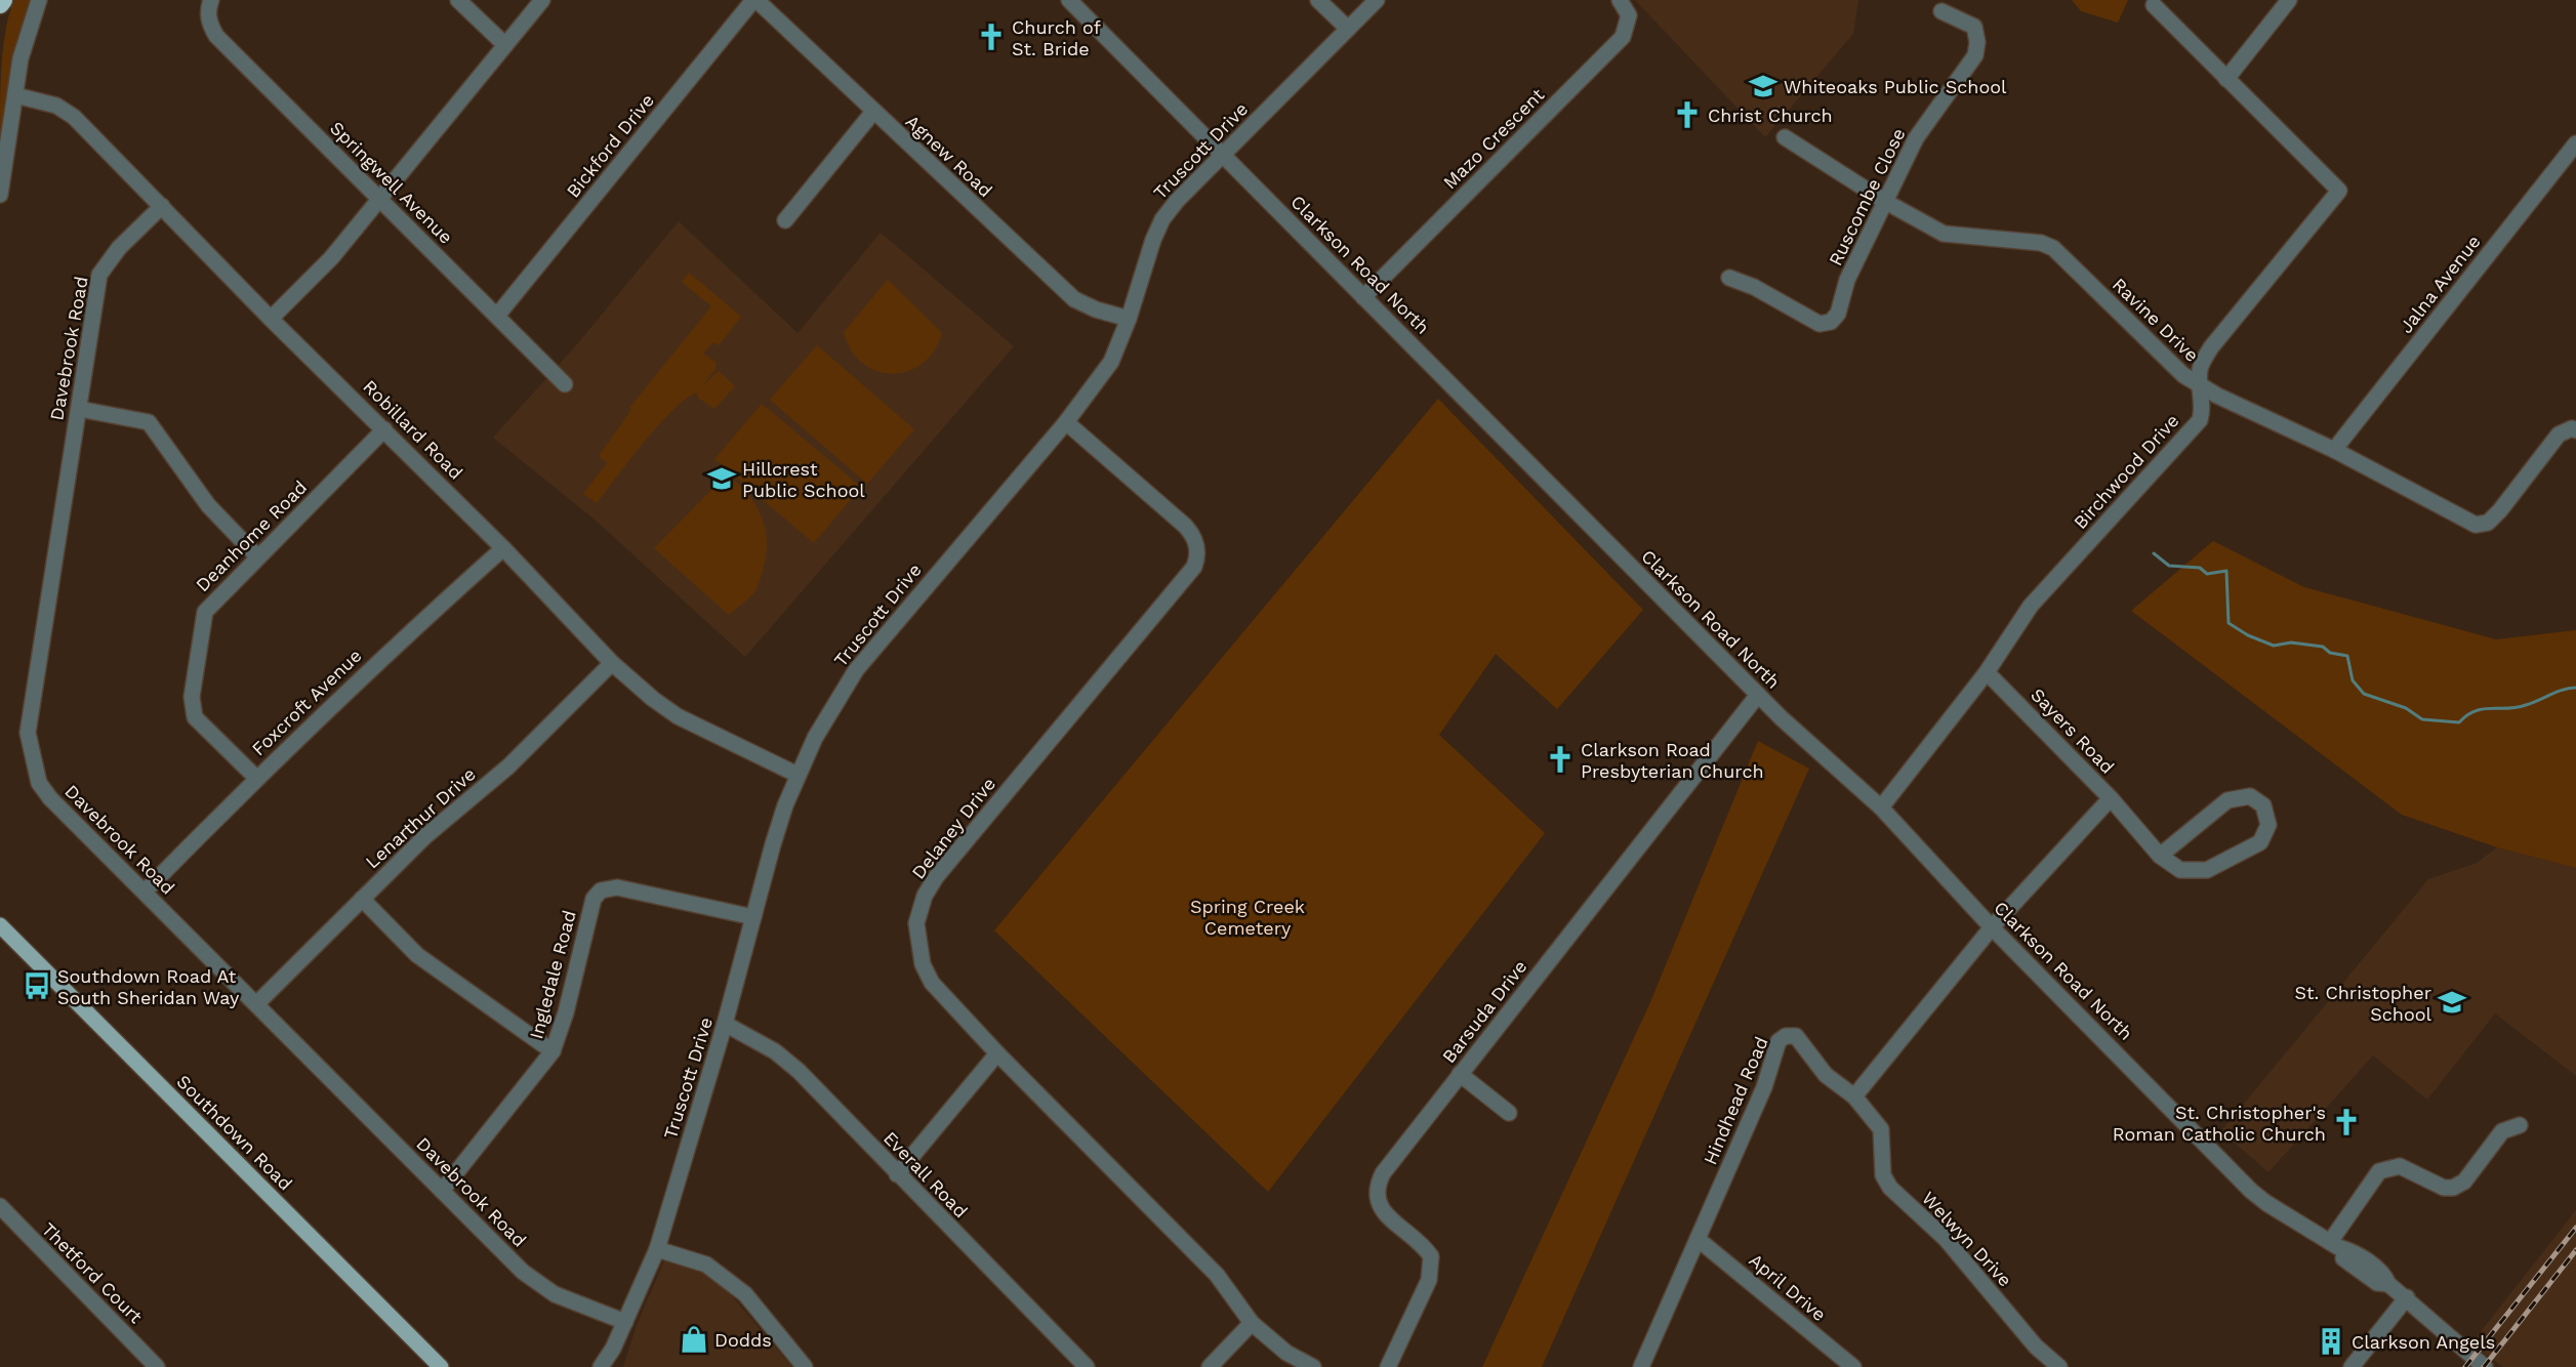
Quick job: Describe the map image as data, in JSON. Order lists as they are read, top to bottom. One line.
{"streets":{"main road":["Southdown Road"],"street":["Mazo Crescent","Bickford Drive","Truscott Drive","Agnew Road","Springwell Avenue","Ruscombe Close","Clarkson Road North","Jalna Avenue","Ravine Drive","Davebrook Road","Robillard Road","Birchwood Drive","Deanhome Road","Foxcroft Avenue","Sayers Road","Lenarthur Drive","Delaney Drive","Ingledale Road","Barsuda Drive","Hindhead Road","Everall Road","Welwyn Drive","Thetford Court","April Drive"]},"crossings":[["Mazo Crescent","Clarkson Road North"],["Bickford Drive","Agnew Road"],["Bickford Drive","Springwell Avenue"],["Truscott Drive","Agnew Road"],["Truscott Drive","Clarkson Road North"],["Truscott Drive","Davebrook Road"],["Truscott Drive","Robillard Road"],["Truscott Drive","Delaney Drive"],["Truscott Drive","Ingledale Road"],["Truscott Drive","Everall Road"],["Ruscombe Close","Ravine Drive"],["Clarkson Road North","Birchwood Drive"],["Clarkson Road North","Sayers Road"],["Clarkson Road North","Barsuda Drive"],["Jalna Avenue","Ravine Drive"],["Ravine Drive","Birchwood Drive"],["Davebrook Road","Robillard Road"],["Davebrook Road","Foxcroft Avenue"],["Davebrook Road","Lenarthur Drive"],["Davebrook Road","Ingledale Road"],["Robillard Road","Deanhome Road"],["Robillard Road","Foxcroft Avenue"],["Robillard Road","Lenarthur Drive"],["Birchwood Drive","Sayers Road"],["Deanhome Road","Foxcroft Avenue"],["Hindhead Road","Welwyn Drive"],["Hindhead Road","April Drive"]],"parks":["Spring Creek Cemetery"],"places":{"church":["Church of St. Bride","Christ Church","Clarkson Road Presbyterian Church","St. Christopher's Roman Catholic Church"],"school or university":["Whiteoaks Public School","Hillcrest Public School","St. Christopher School"],"bus stop":["Southdown Road At South Sheridan Way"],"shop":["Dodds"],"building":["Clarkson Angels"]}}
